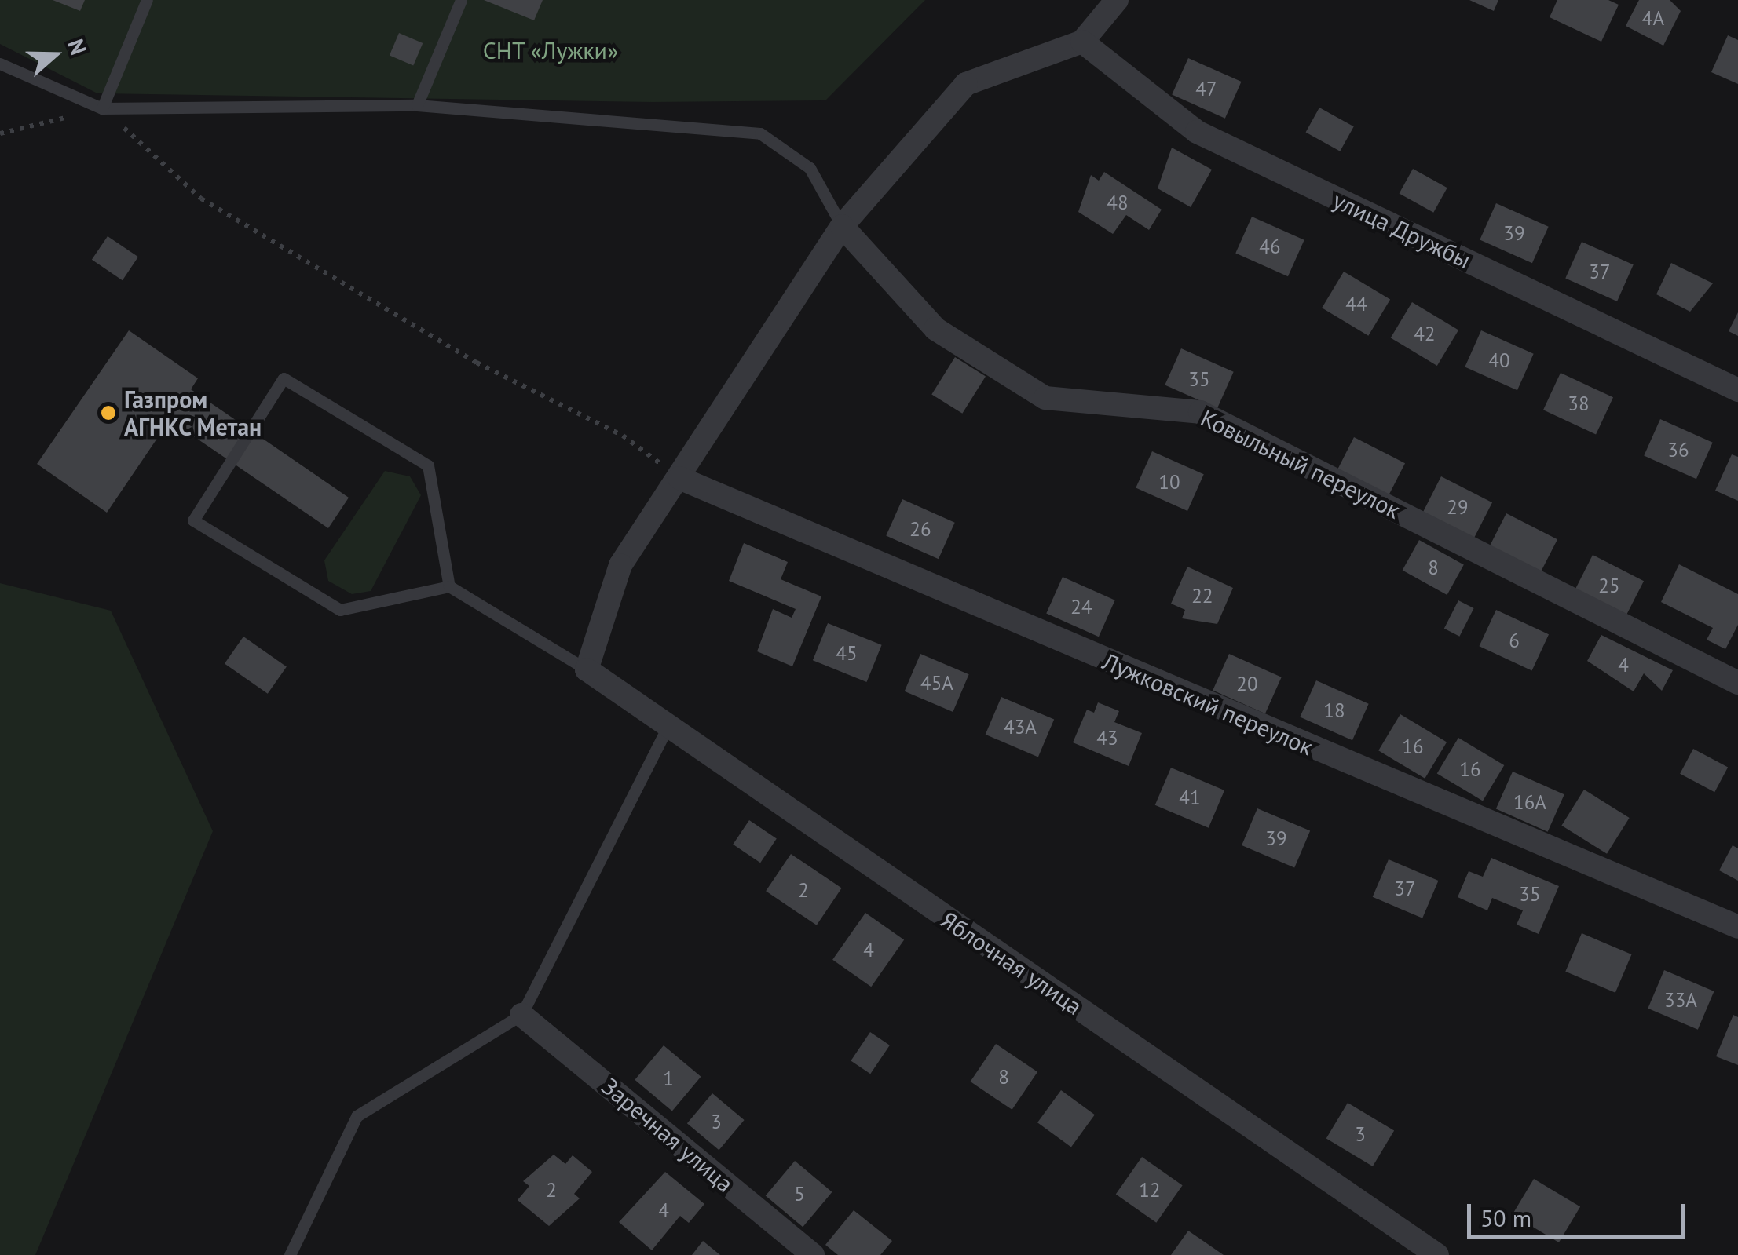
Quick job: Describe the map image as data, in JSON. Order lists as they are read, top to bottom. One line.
{"streets":{"street":["улица Дружбы","Ковыльный переулок","Лужковский переулок","Яблочная улица","Заречная улица"]},"parks":["СНТ «Лужки»"],"places":["Газпром АГНКС Метан"],"house_numbers":["4А","47","48","39","46","37","44","42","40","35","38","36","10","29","26","8","25","22","24","6","45","4","45А","20","18","43А","43","16","16","41","16А","39","37","2","35","4","33А","8","1","3","3","2","12","5","4"],"scale_bar":"50 m","north":"right"}
